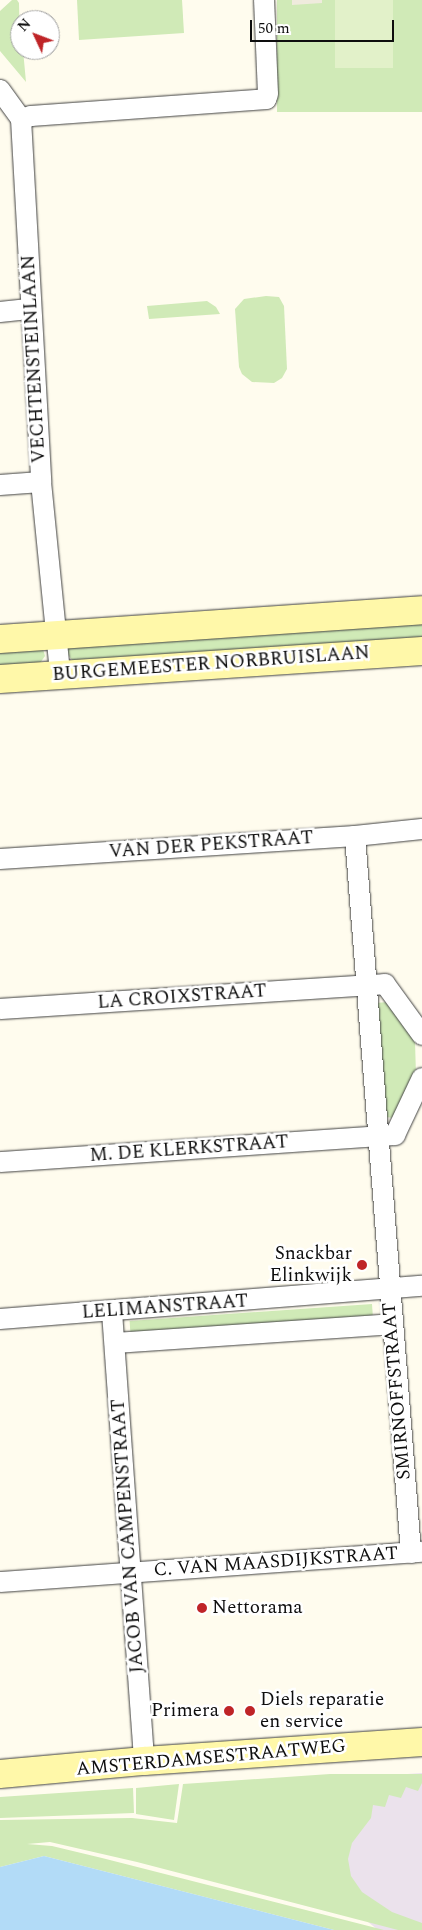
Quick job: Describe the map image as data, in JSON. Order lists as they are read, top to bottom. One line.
{"streets":{"main road":["BURGEMEESTER NORBRUISLAAN","AMSTERDAMSESTRAATWEG"],"street":["VECHTENSTEINLAAN","VAN DER PEKSTRAAT","LA CROIXSTRAAT","M. DE KLERKSTRAAT","LELIMANSTRAAT","SMIRNOFFSTRAAT","JACOB VAN CAMPENSTRAAT","C. VAN MAASDIJKSTRAAT"]},"crossings":[["VECHTENSTEINLAAN","BURGEMEESTER NORBRUISLAAN"],["VAN DER PEKSTRAAT","SMIRNOFFSTRAAT"],["LA CROIXSTRAAT","SMIRNOFFSTRAAT"],["M. DE KLERKSTRAAT","SMIRNOFFSTRAAT"],["LELIMANSTRAAT","SMIRNOFFSTRAAT"],["LELIMANSTRAAT","JACOB VAN CAMPENSTRAAT"],["SMIRNOFFSTRAAT","C. VAN MAASDIJKSTRAAT"],["JACOB VAN CAMPENSTRAAT","C. VAN MAASDIJKSTRAAT"],["JACOB VAN CAMPENSTRAAT","AMSTERDAMSESTRAATWEG"]],"places":["Snackbar Elinkwijk","Nettorama","Primera","Diels reparatie en service"],"scale_bar":"50 m","north":"top left"}
